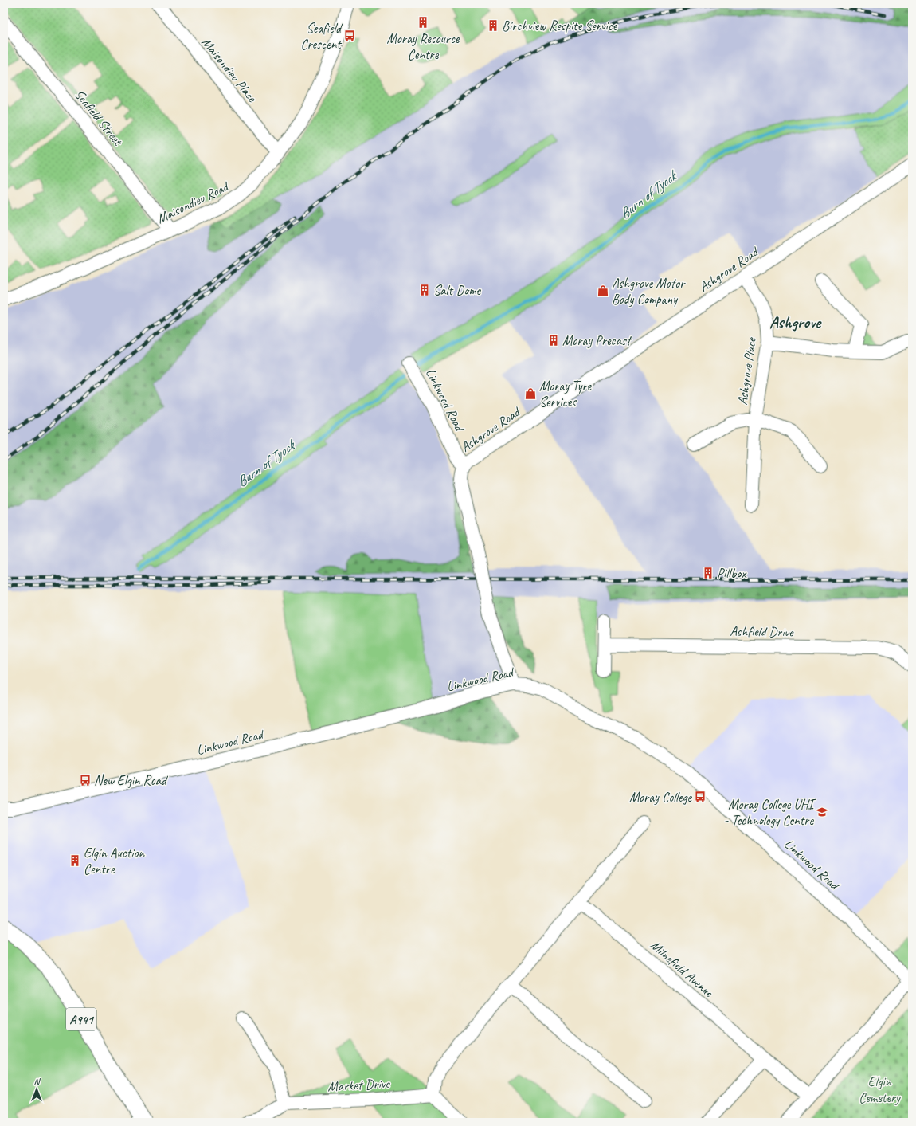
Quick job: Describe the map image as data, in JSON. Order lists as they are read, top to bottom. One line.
{"streets":{"main road":["A941"],"street":["Maisondieu Place","Seafield Street","Maisondieu Road","Ashgrove Road","Ashgrove Place","Linkwood Road","Ashfield Drive","Milnefield Avenue","Market Drive"]},"crossings":[["Maisondieu Place","Maisondieu Road"],["Seafield Street","Maisondieu Road"],["Ashgrove Road","Ashgrove Place"],["Ashgrove Road","Linkwood Road"]],"districts":["Ashgrove"],"water":["Burn of Tyock"],"parks":["Elgin Cemetery"],"places":{"building":["Moray Resource Centre","Birchview Respite Service","Salt Dome","Moray Precast","Pillbox","Elgin Auction Centre"],"bus stop":["Seafield Crescent","New Elgin Road","Moray College"],"shop":["Ashgrove Motor Body Company","Moray Tyre Services"],"school or university":["Moray College UHI - Technology Centre"]},"north":"top"}
